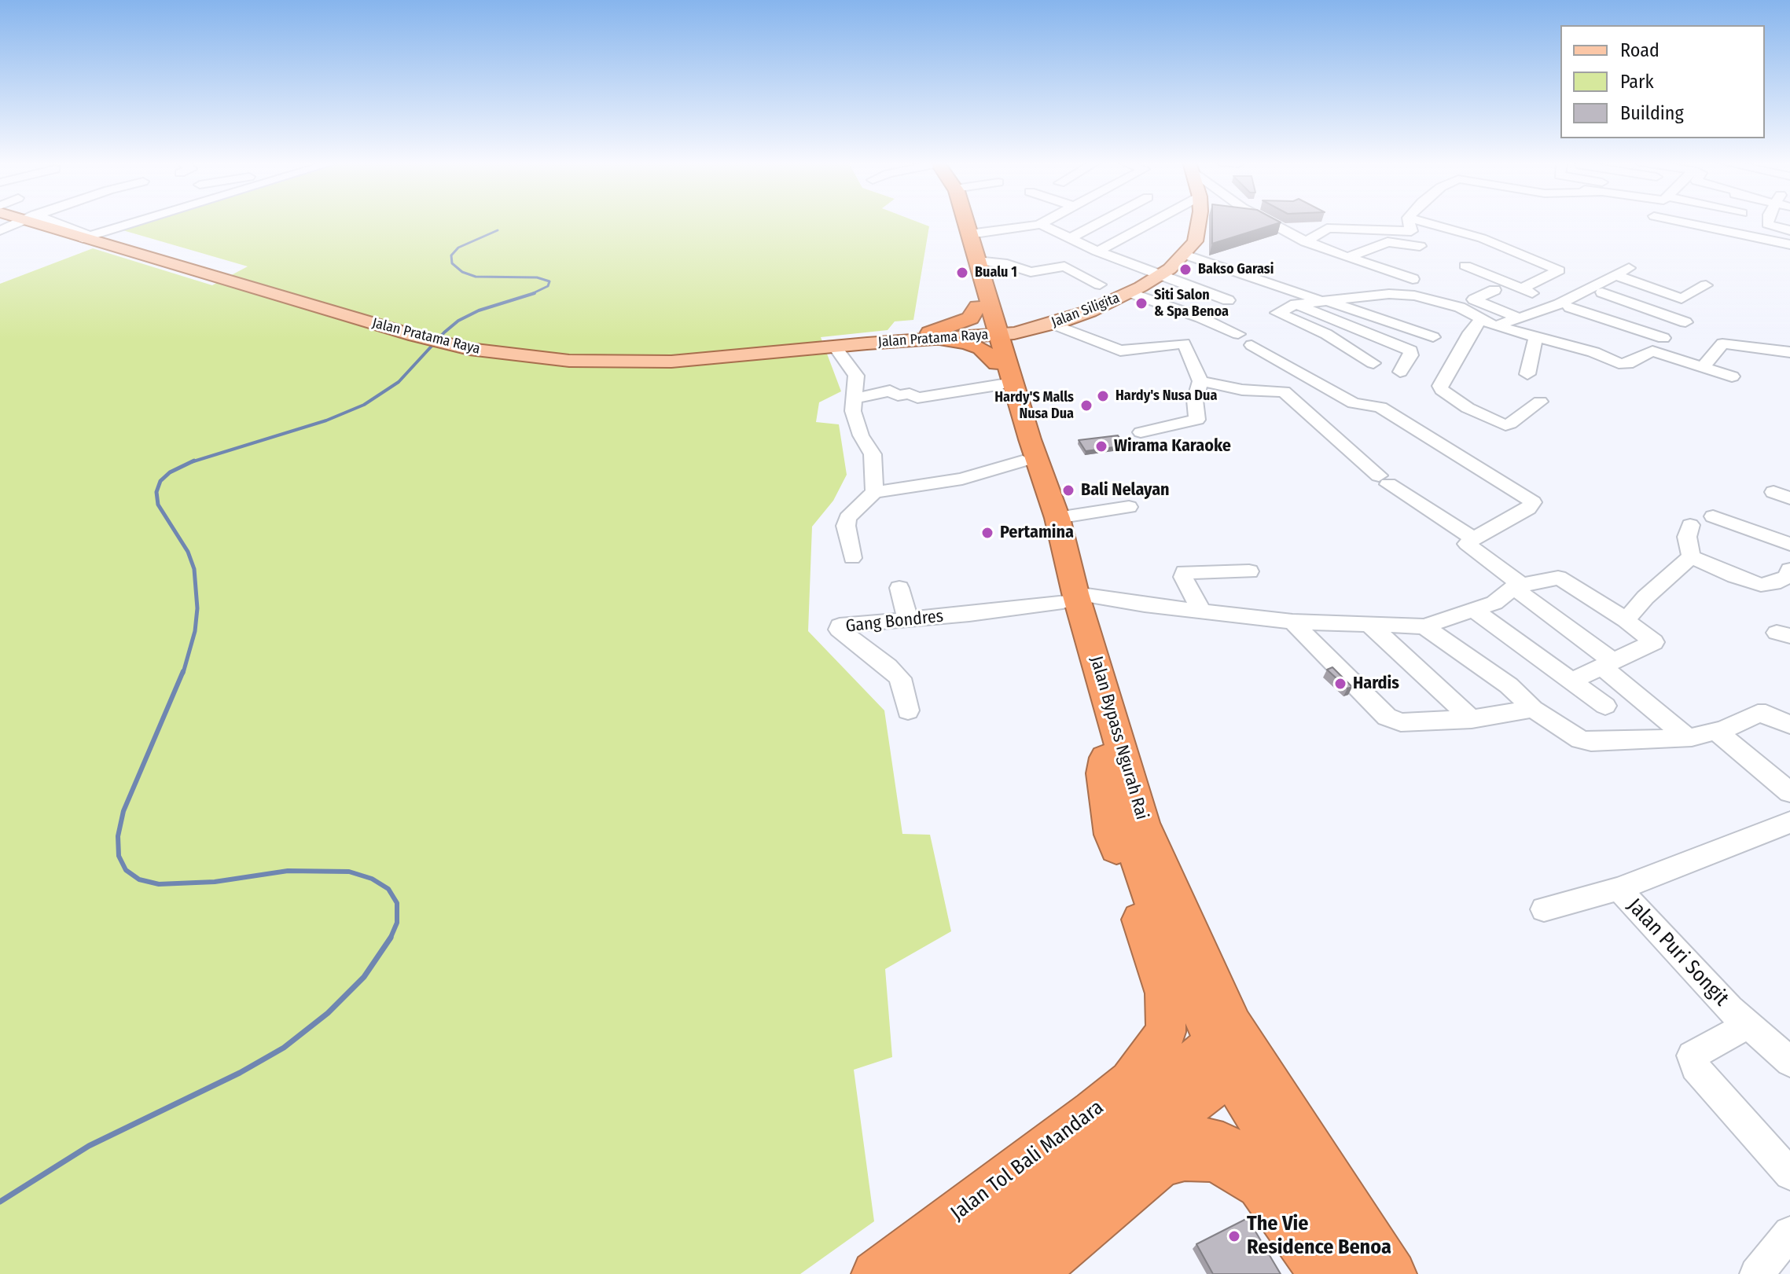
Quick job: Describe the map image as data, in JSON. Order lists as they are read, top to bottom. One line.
{"streets":{"highway":["Jalan Bypass Ngurah Rai","Jalan Tol Bali Mandara"],"main road":["Jalan Siligita","Jalan Pratama Raya"],"street":["Gang Bondres","Jalan Puri Songit"]},"crossings":[["Jalan Siligita","Jalan Pratama Raya"],["Jalan Siligita","Jalan Bypass Ngurah Rai"],["Jalan Pratama Raya","Jalan Bypass Ngurah Rai"],["Gang Bondres","Jalan Bypass Ngurah Rai"],["Jalan Bypass Ngurah Rai","Jalan Tol Bali Mandara"]],"places":["Bakso Garasi","Bualu 1","Siti Salon & Spa Benoa","Hardy's Nusa Dua","Hardy'S Malls Nusa Dua","Wirama Karaoke","Bali Nelayan","Pertamina","Hardis","The Vie Residence Benoa"],"legend":["Road","Park","Building"]}
